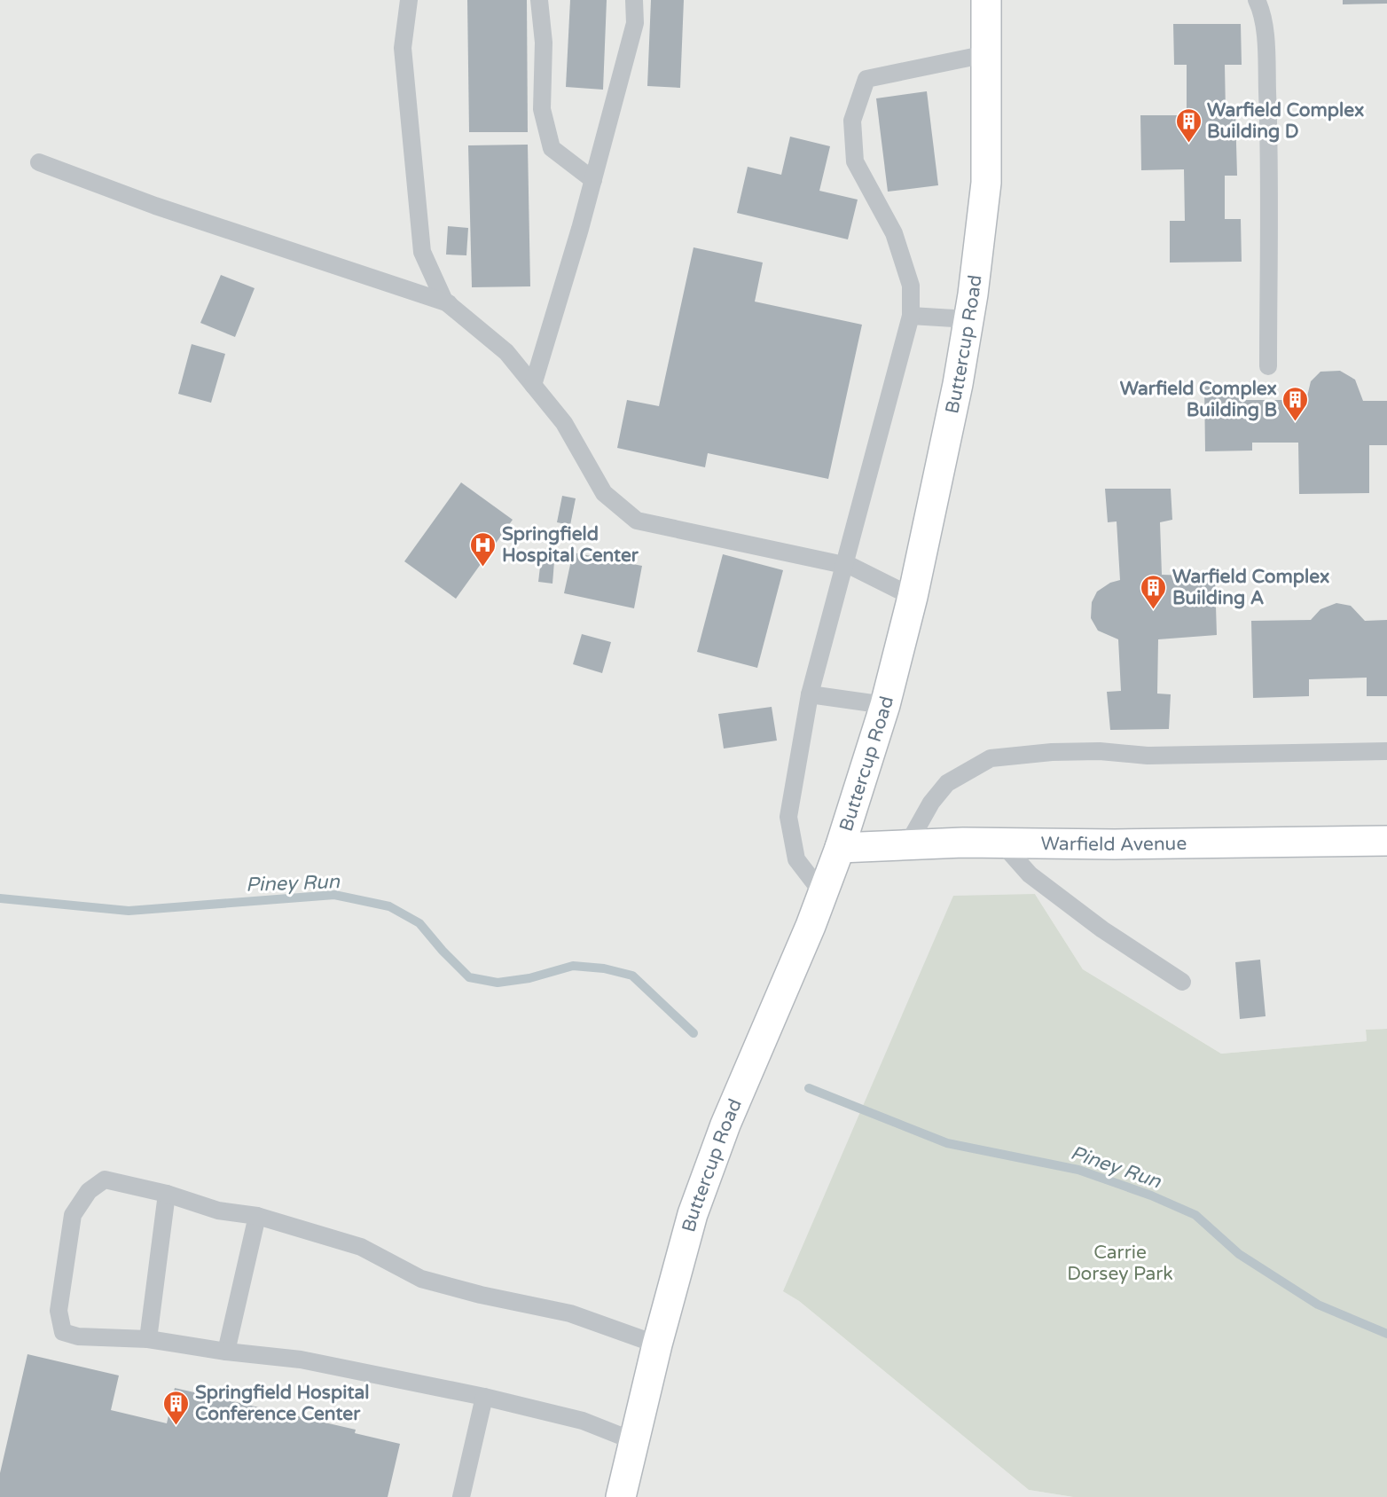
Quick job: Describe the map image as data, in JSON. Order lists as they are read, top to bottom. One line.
{"streets":{"street":["Buttercup Road","Warfield Avenue"]},"crossings":[["Buttercup Road","Warfield Avenue"]],"water":["Piney Run"],"parks":["Carrie Dorsey Park"],"places":{"building":["Warfield Complex Building D","Warfield Complex Building B","Warfield Complex Building A","Springfield Hospital Conference Center"],"hospital":["Springfield Hospital Center"]}}
